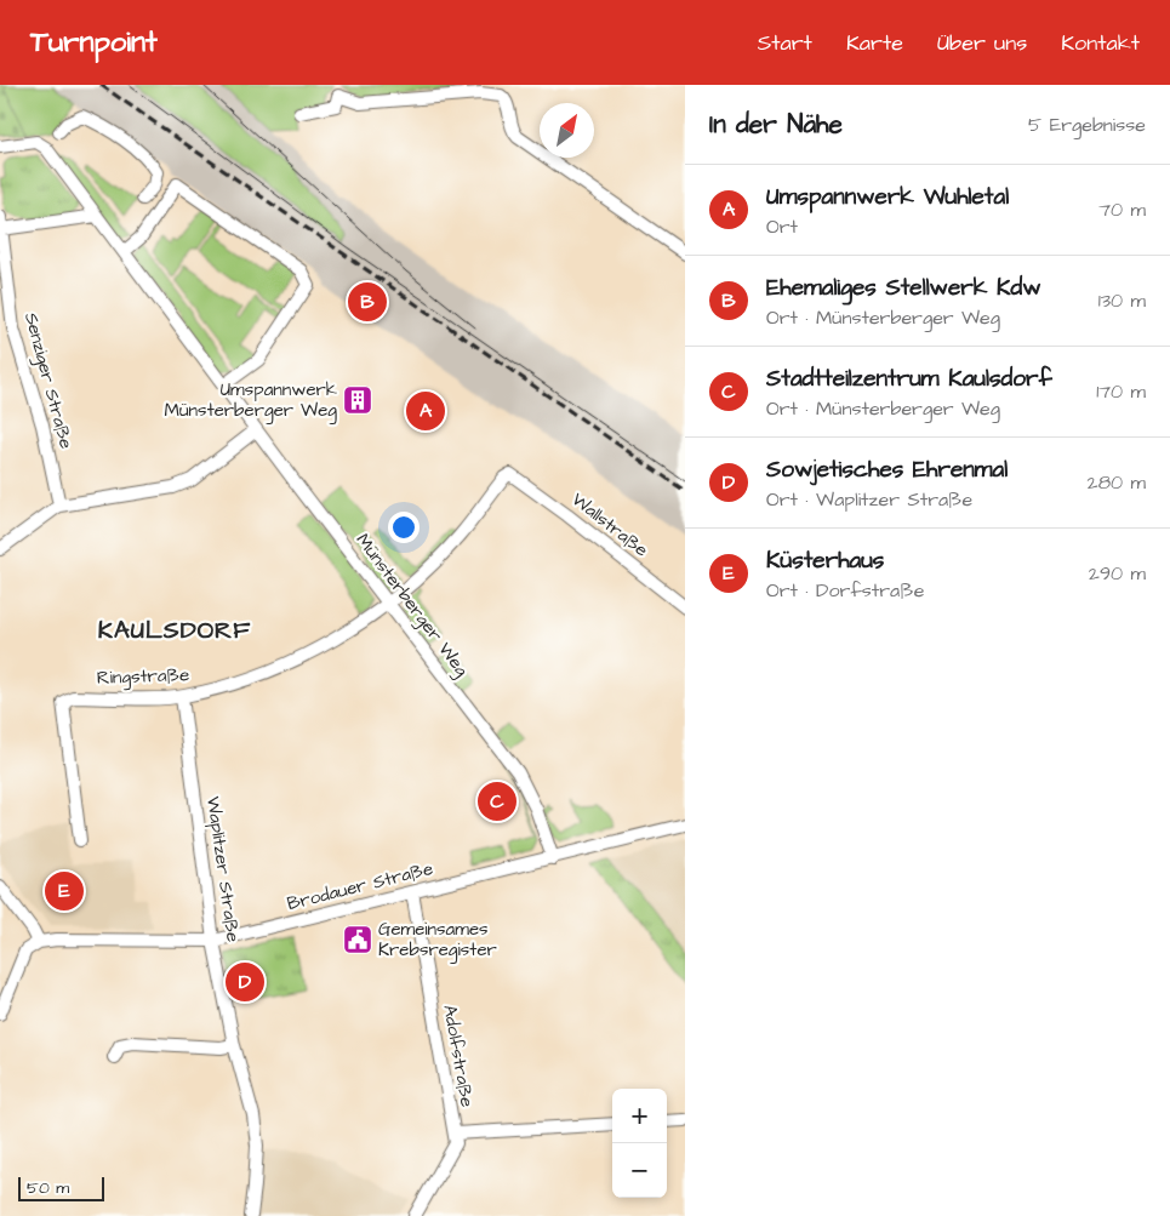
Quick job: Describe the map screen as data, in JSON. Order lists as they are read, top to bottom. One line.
{"streets":{"street":["Senziger Straße","Wallstraße","Münsterberger Weg","Ringstraße","Waplitzer Straße","Brodauer Straße","Adolfstraße"]},"crossings":[["Senziger Straße","Münsterberger Weg"],["Wallstraße","Ringstraße"],["Münsterberger Weg","Ringstraße"],["Münsterberger Weg","Brodauer Straße"],["Ringstraße","Waplitzer Straße"],["Waplitzer Straße","Brodauer Straße"],["Brodauer Straße","Adolfstraße"]],"districts":["KAULSDORF"],"places":{"building":["Umspannwerk Münsterberger Weg"],"public building":["Gemeinsames Krebsregister"]},"scale_bar":"50 m","north":"top right","page":{"header":"Turnpoint","nav":["Start","Karte","Über uns","Kontakt"],"heading":["In der Nähe","5 Ergebnisse"],"list":[{"mark":"A","name":"Umspannwerk Wuhletal","note":"Ort","value":"70 m"},{"mark":"B","name":"Ehemaliges Stellwerk Kdw","note":"Ort · Münsterberger Weg","value":"130 m"},{"mark":"C","name":"Stadtteilzentrum Kaulsdorf","note":"Ort · Münsterberger Weg","value":"170 m"},{"mark":"D","name":"Sowjetisches Ehrenmal","note":"Ort · Waplitzer Straße","value":"280 m"},{"mark":"E","name":"Küsterhaus","note":"Ort · Dorfstraße","value":"290 m"}],"pins":["B","A","C","E","D"],"map_buttons":["+","−"],"scale":"50 m"}}
